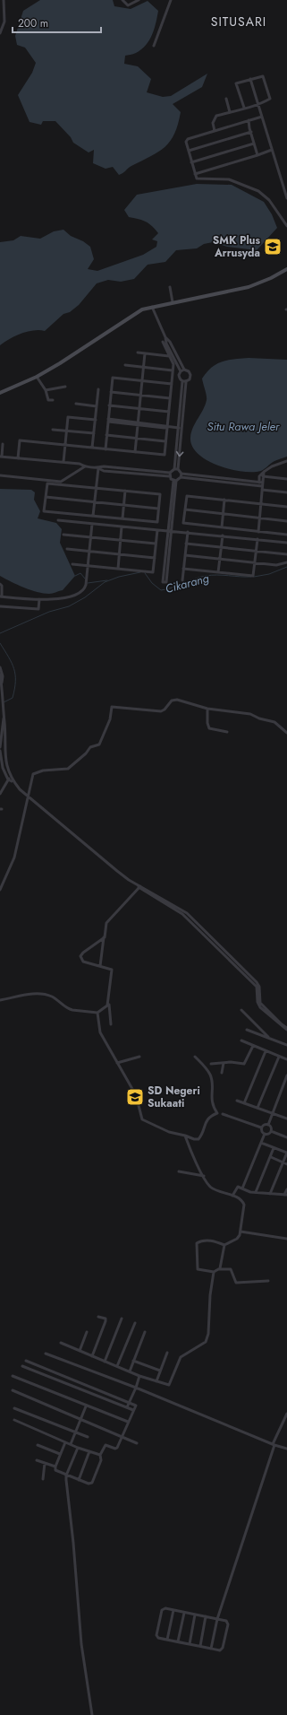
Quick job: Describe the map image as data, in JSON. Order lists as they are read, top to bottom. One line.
{"districts":["SITUSARI"],"water":["Situ Rawa Jeler","Cikarang"],"places":{"school or university":["SMK Plus Arrusyda","SD Negeri Sukaati"]},"scale_bar":"200 m"}
